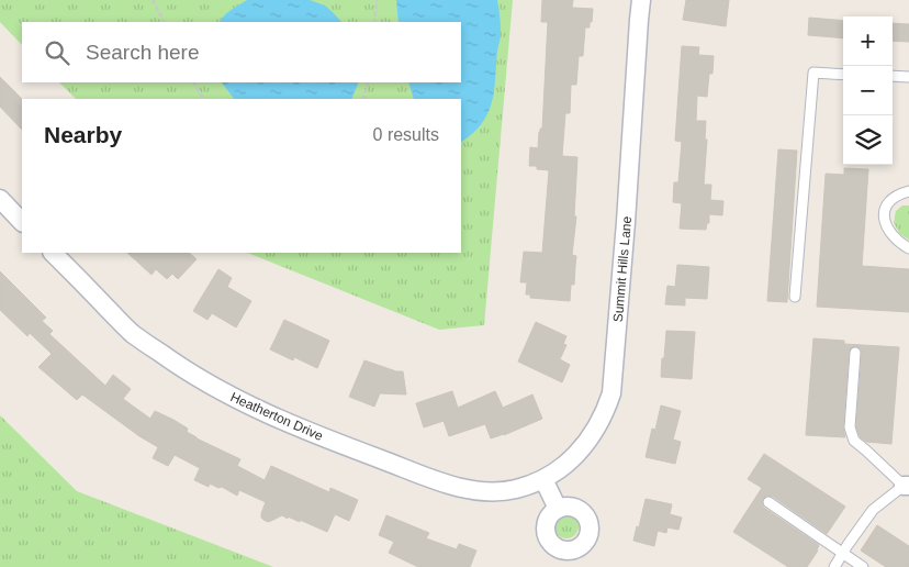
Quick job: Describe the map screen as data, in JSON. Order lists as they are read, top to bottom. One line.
{"streets":{"street":["Summit Hills Lane","Heatherton Drive"]},"crossings":[["Summit Hills Lane","Heatherton Drive"]],"page":{"map_buttons":["+","−"],"search":"Search here","heading":["Nearby","0 results"]}}
